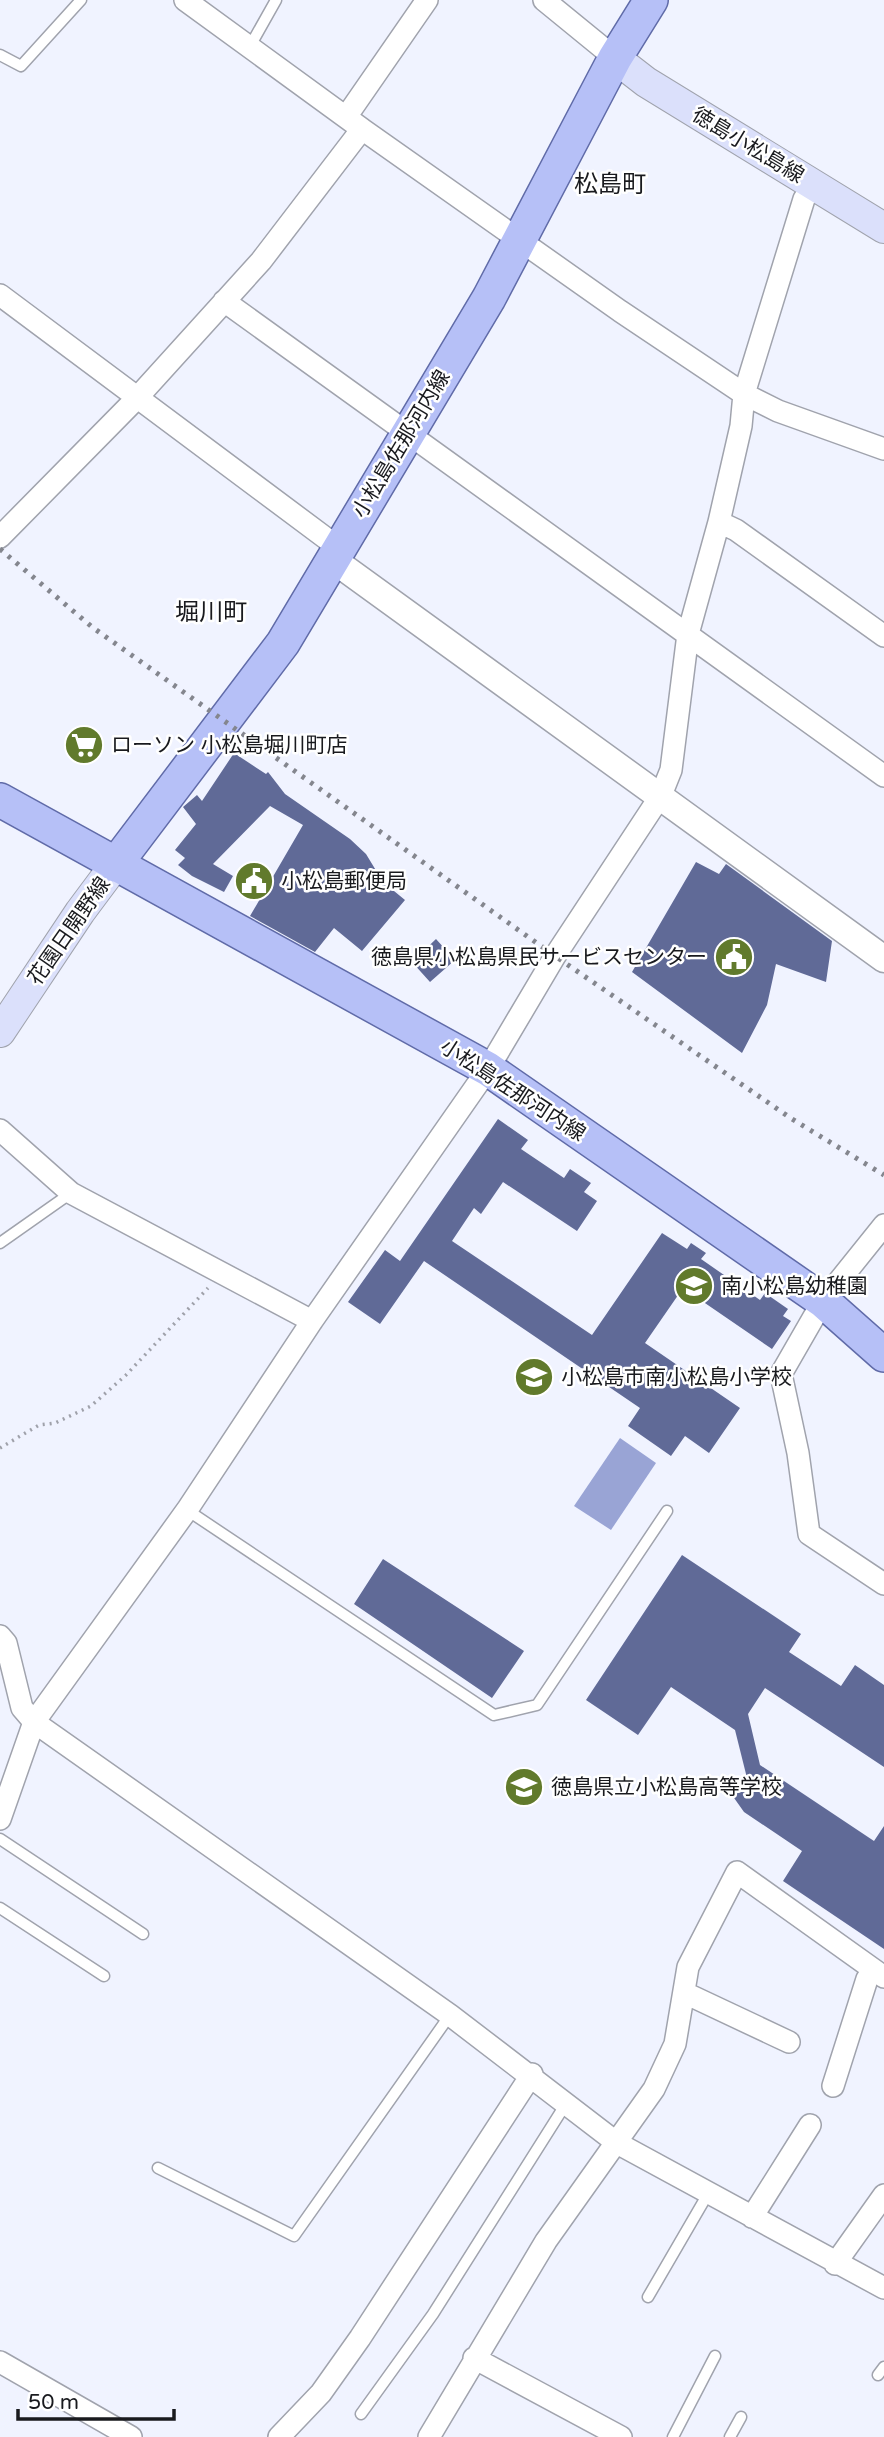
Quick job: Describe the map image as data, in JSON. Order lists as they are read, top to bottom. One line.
{"streets":{"main road":["徳島小松島線","小松島佐那河内線","花園日開野線"]},"crossings":[["徳島小松島線","小松島佐那河内線"],["小松島佐那河内線","花園日開野線"]],"districts":["松島町","堀川町"],"places":{"supermarket":["ローソン 小松島堀川町店"],"public building":["小松島郵便局","徳島県小松島県民サービスセンター"],"school or university":["南小松島幼稚園","小松島市南小松島小学校","徳島県立小松島高等学校"]},"scale_bar":"50 m"}
